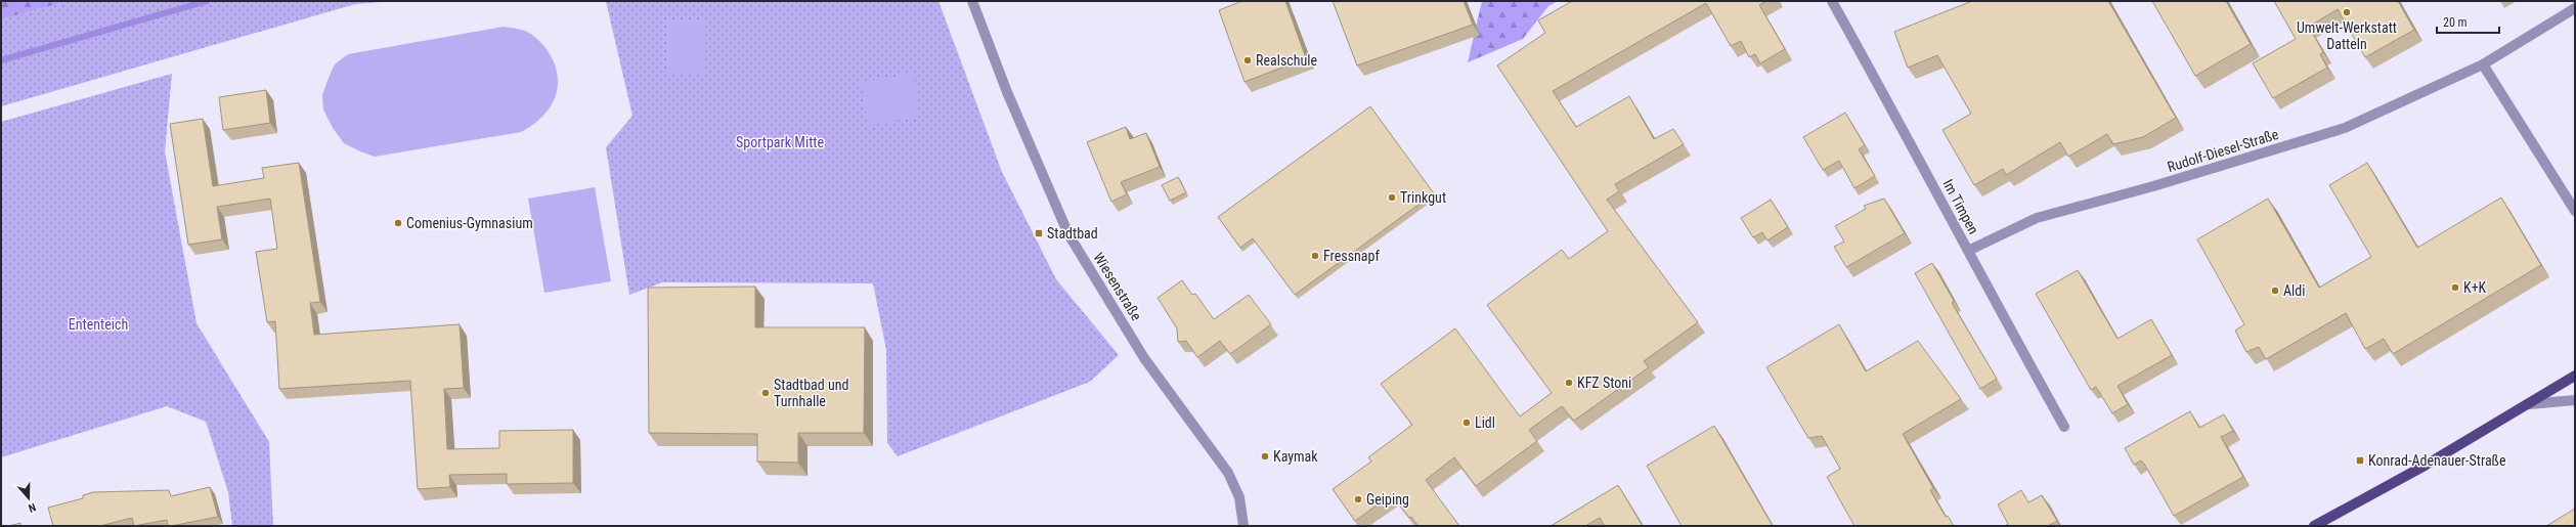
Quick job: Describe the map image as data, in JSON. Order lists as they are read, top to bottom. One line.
{"streets":{"street":["Rudolf-Diesel-Straße","Im Timpen","Wiesenstraße"]},"crossings":[["Rudolf-Diesel-Straße","Im Timpen"]],"parks":["Sportpark Mitte","Ententeich"],"places":{"other":["Umwelt-Werkstatt Datteln","Realschule","Trinkgut","Comenius-Gymnasium","Fressnapf","K+K","Aldi","KFZ Stoni","Stadtbad und Turnhalle","Lidl","Kaymak","Geiping"],"transit":["Stadtbad","Konrad-Adenauer-Straße"]},"scale_bar":"20 m","north":"bottom"}
